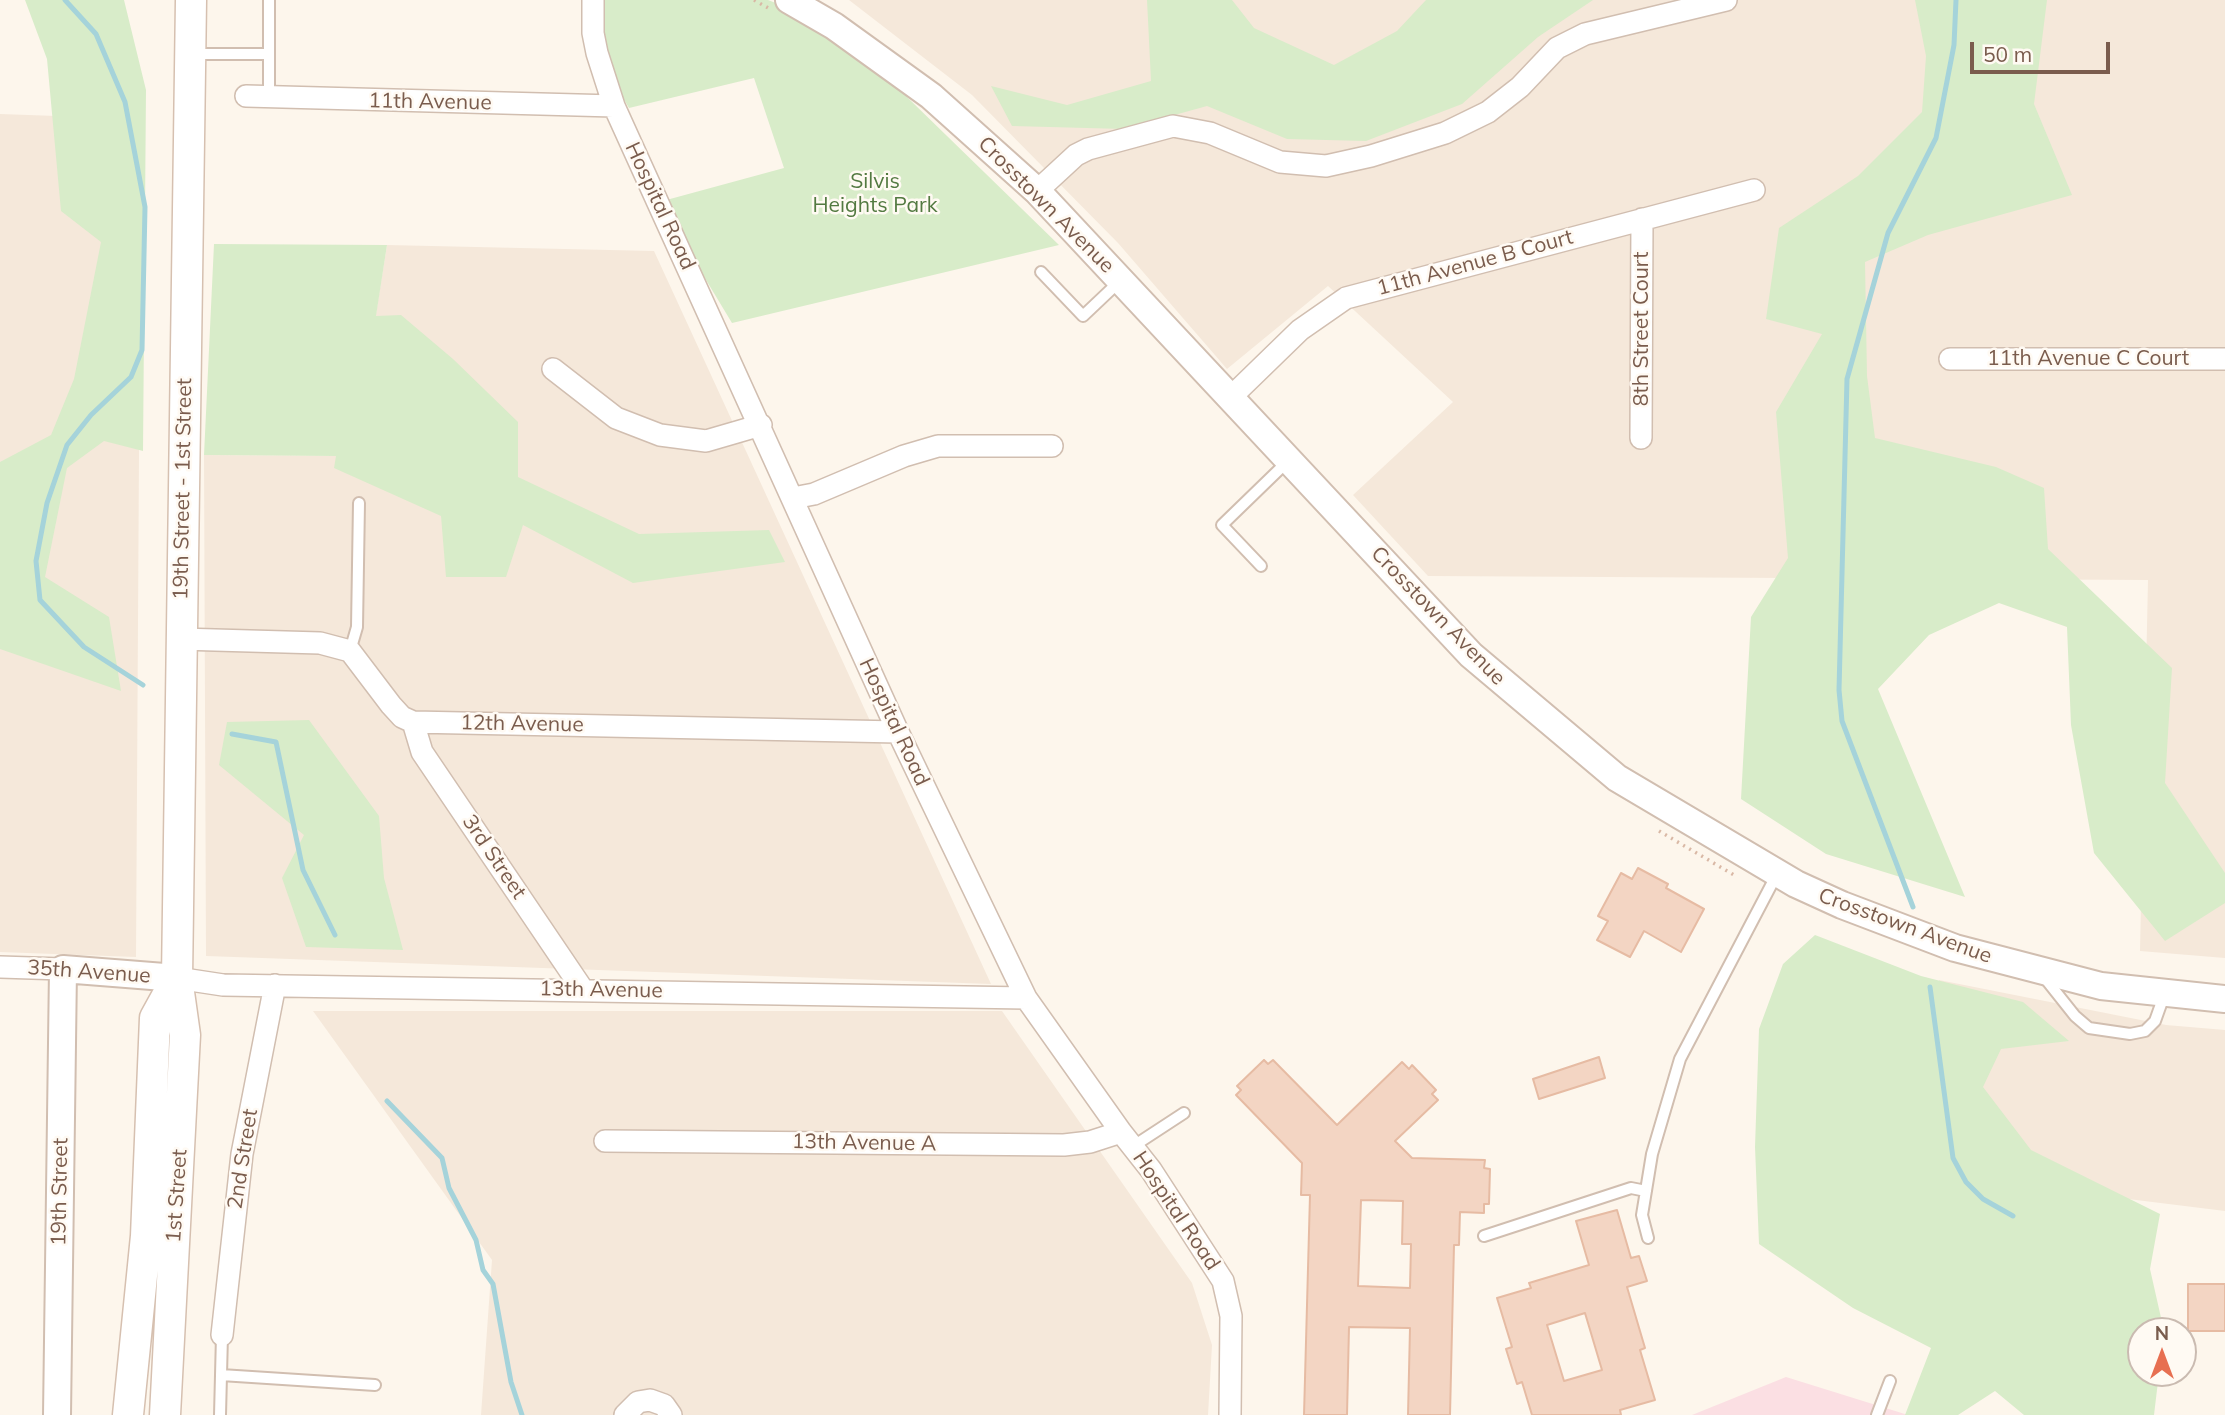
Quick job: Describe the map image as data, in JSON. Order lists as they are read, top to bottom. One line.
{"streets":{"main road":["19th Street - 1st Street","1st Street"],"street":["11th Avenue","Crosstown Avenue","Hospital Road","11th Avenue B Court","8th Street Court","11th Avenue C Court","12th Avenue","3rd Street","35th Avenue","13th Avenue","13th Avenue A","2nd Street","19th Street"]},"crossings":[["11th Avenue","Hospital Road"],["Crosstown Avenue","11th Avenue B Court"],["Hospital Road","12th Avenue"],["Hospital Road","13th Avenue"],["Hospital Road","13th Avenue A"],["11th Avenue B Court","8th Street Court"],["19th Street - 1st Street","35th Avenue"],["19th Street - 1st Street","13th Avenue"],["19th Street - 1st Street","1st Street"],["12th Avenue","3rd Street"],["3rd Street","13th Avenue"],["35th Avenue","13th Avenue"],["35th Avenue","19th Street"],["35th Avenue","1st Street"],["13th Avenue","2nd Street"],["13th Avenue","1st Street"]],"parks":["Silvis Heights Park"],"scale_bar":"50 m","north":"top"}
